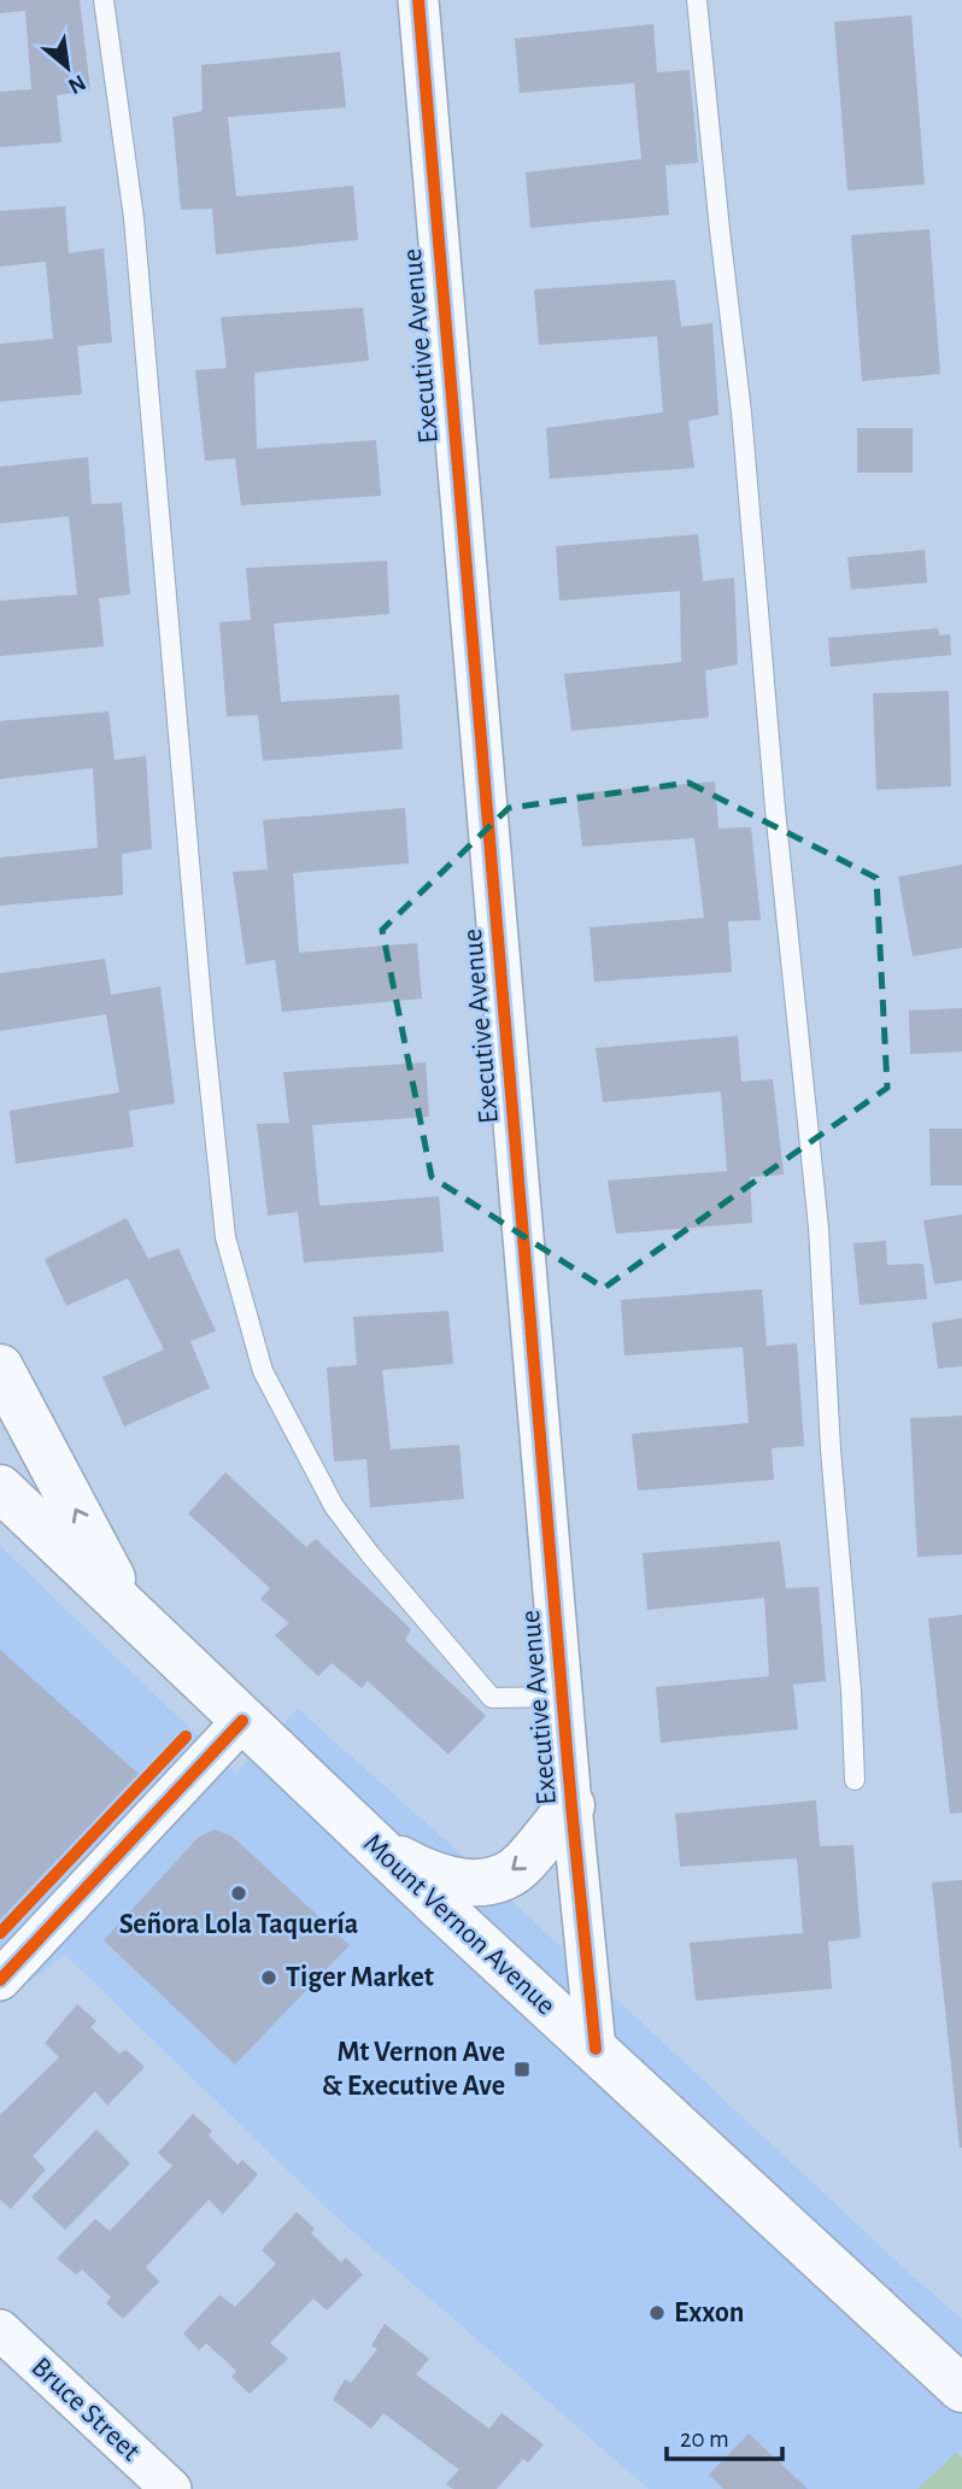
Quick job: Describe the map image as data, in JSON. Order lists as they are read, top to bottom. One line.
{"streets":{"main road":["Mount Vernon Avenue"],"street":["Executive Avenue","Bruce Street"]},"crossings":[["Executive Avenue","Mount Vernon Avenue"]],"places":{"other":["Señora Lola Taquería","Tiger Market","Exxon"],"transit":["Mt Vernon Ave & Executive Ave"]},"scale_bar":"20 m","north":"bottom right"}
